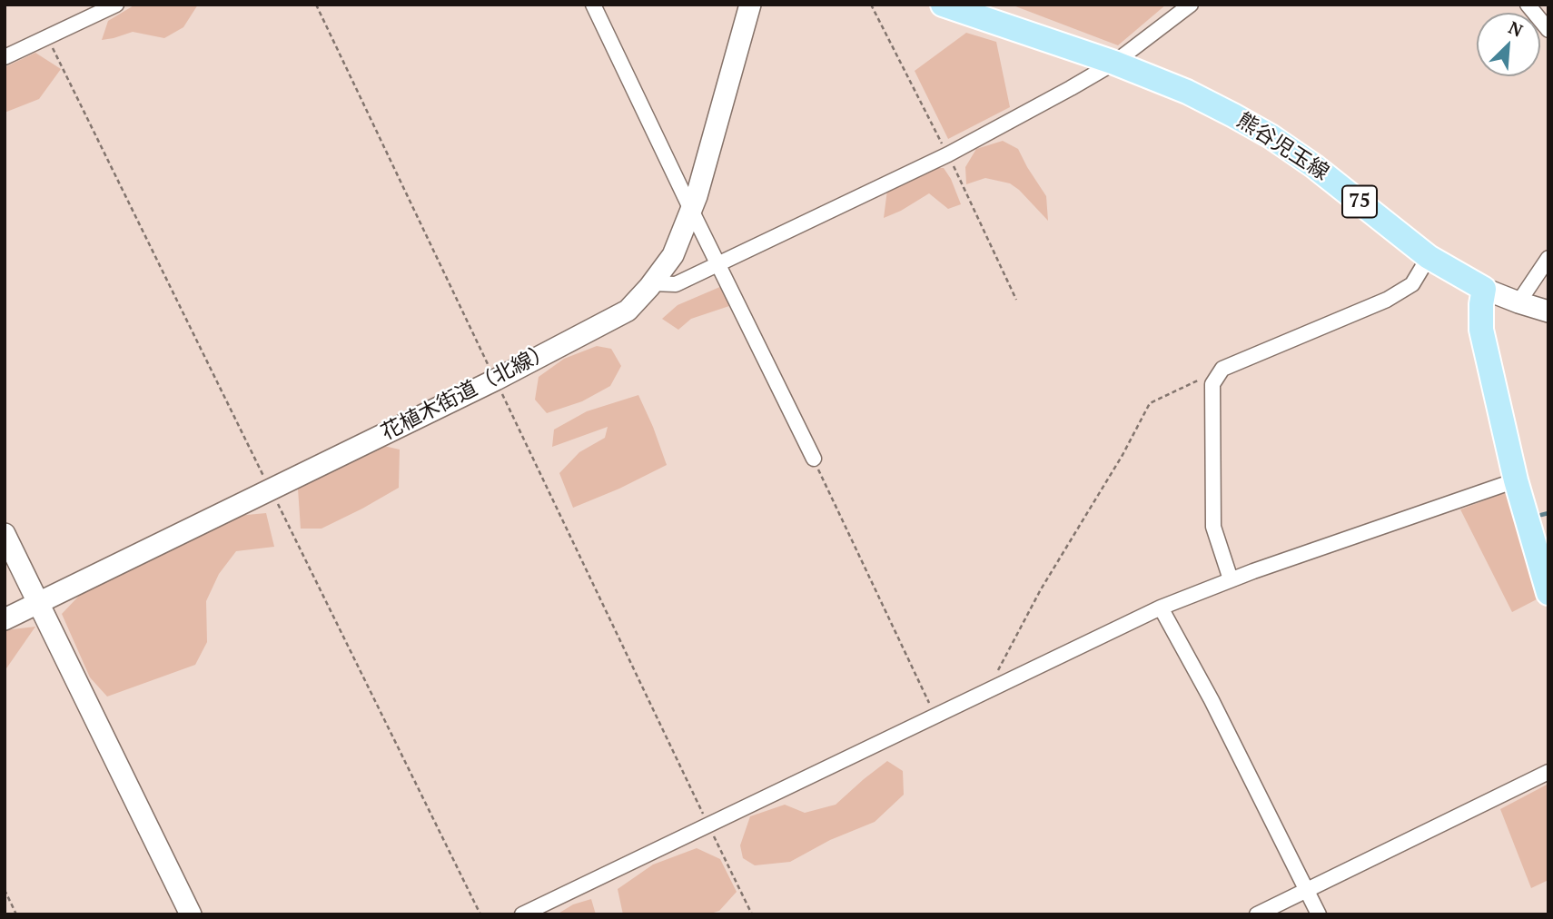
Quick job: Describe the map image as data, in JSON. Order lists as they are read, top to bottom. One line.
{"streets":{"main road":["熊谷児玉線","75"],"street":["花植木街道（北線）"]},"north":"top right"}
